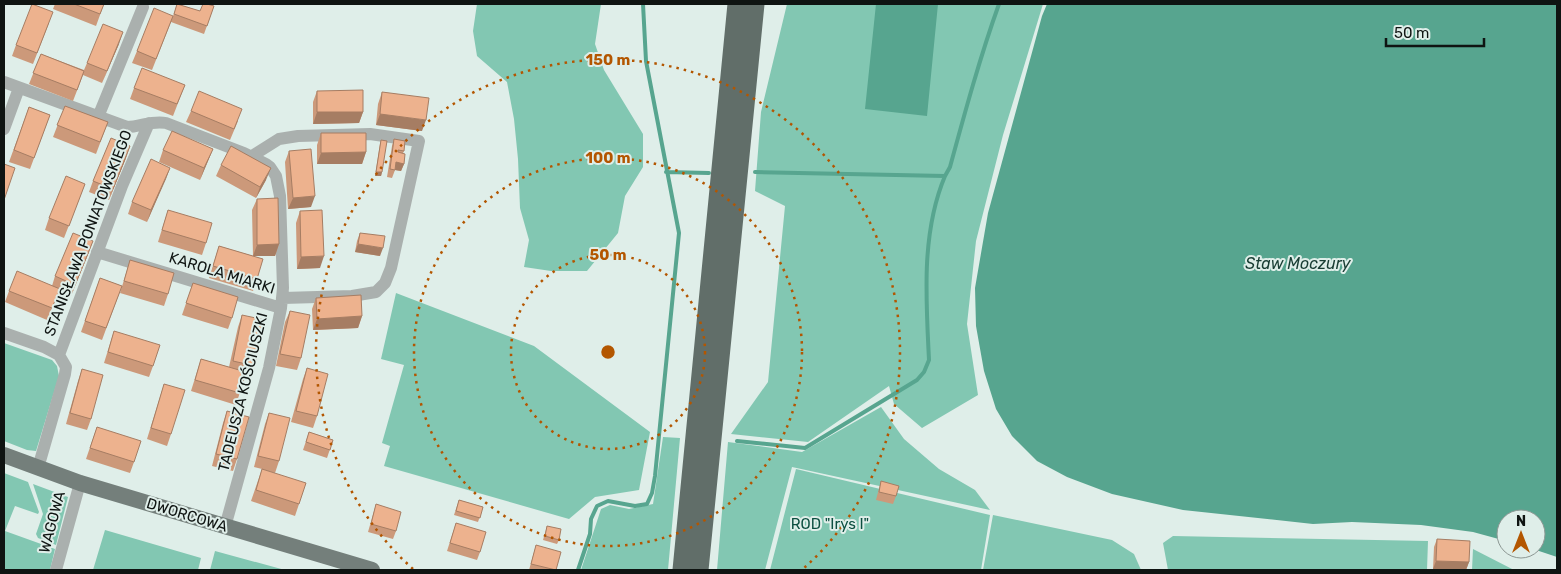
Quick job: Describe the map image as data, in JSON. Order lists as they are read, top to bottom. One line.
{"streets":{"main road":["DWORCOWA"],"street":["STANISŁAWA PONIATOWSKIEGO","KAROLA MIARKI","TADEUSZA KOŚCIUSZKI","WAGOWA"]},"crossings":[["STANISŁAWA PONIATOWSKIEGO","KAROLA MIARKI"],["STANISŁAWA PONIATOWSKIEGO","TADEUSZA KOŚCIUSZKI"],["STANISŁAWA PONIATOWSKIEGO","DWORCOWA"],["KAROLA MIARKI","TADEUSZA KOŚCIUSZKI"],["TADEUSZA KOŚCIUSZKI","DWORCOWA"],["DWORCOWA","WAGOWA"]],"water":["Staw Moczury"],"parks":["ROD \"Irys I\""],"scale_bar":"50 m","north":"top","rings":["150 m","100 m","50 m"]}
